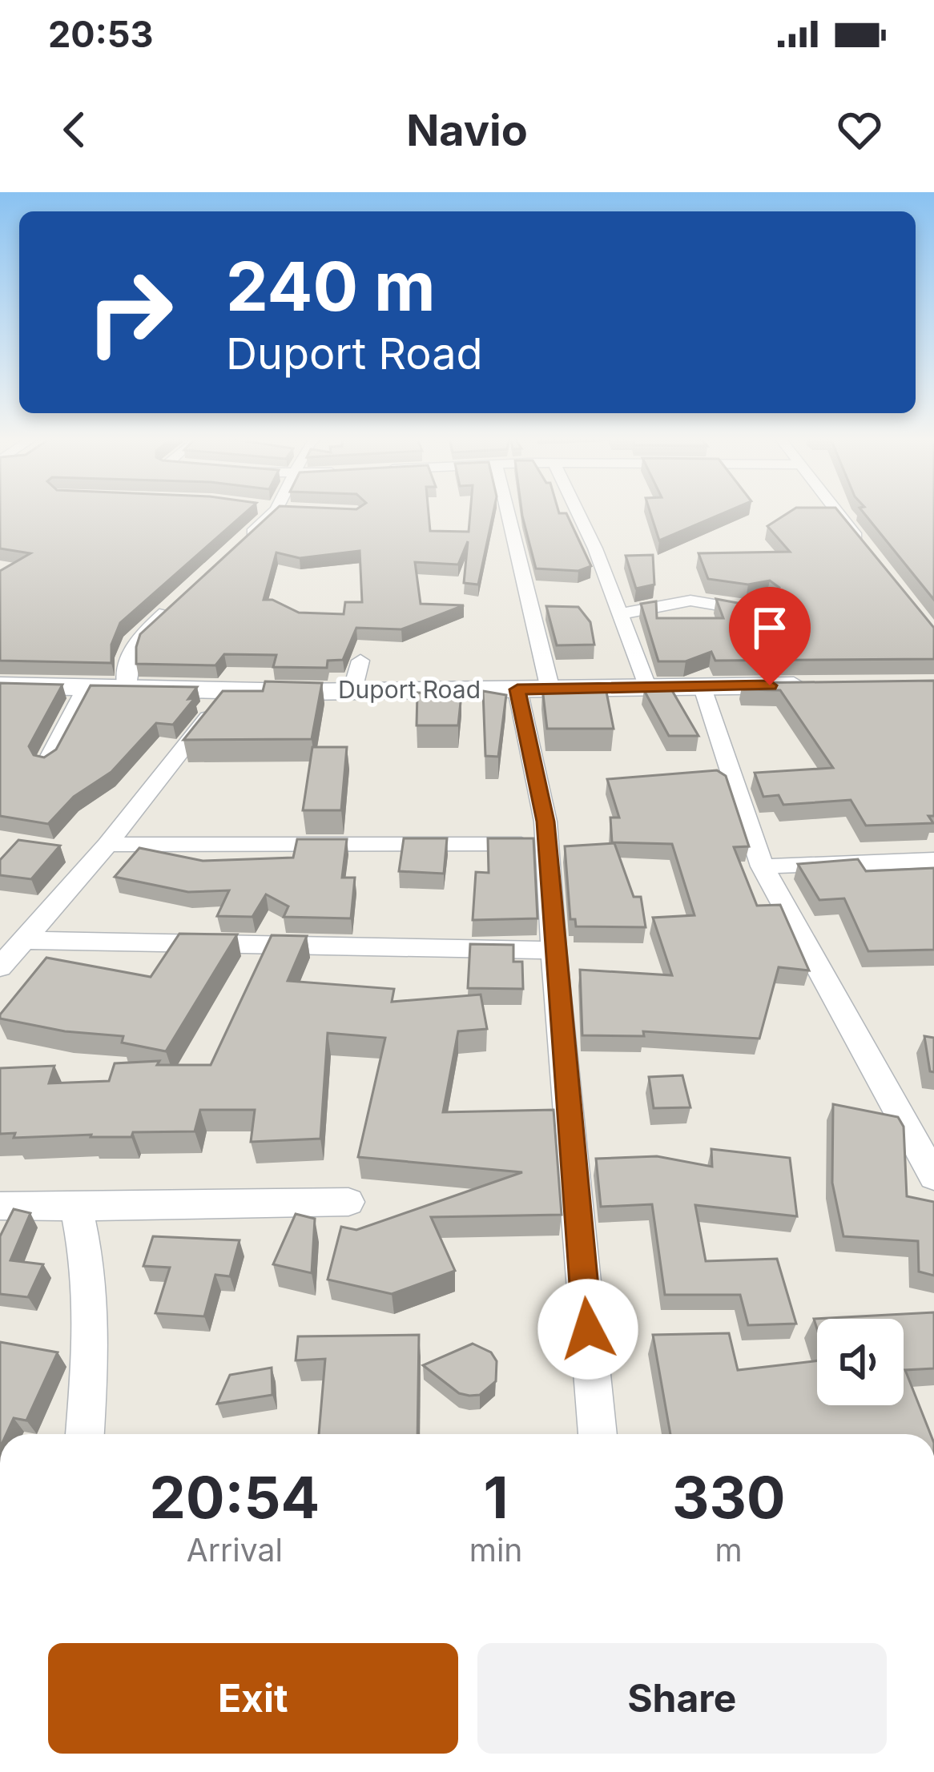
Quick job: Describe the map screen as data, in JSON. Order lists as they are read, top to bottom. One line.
{"streets":{"street":["Duport Road"]},"page":{"status":"20:53","header":"Navio","turn":["240 m","Duport Road"],"eta":["20:54","Arrival","1","min","330","m"],"buttons":["Exit","Share"]}}
